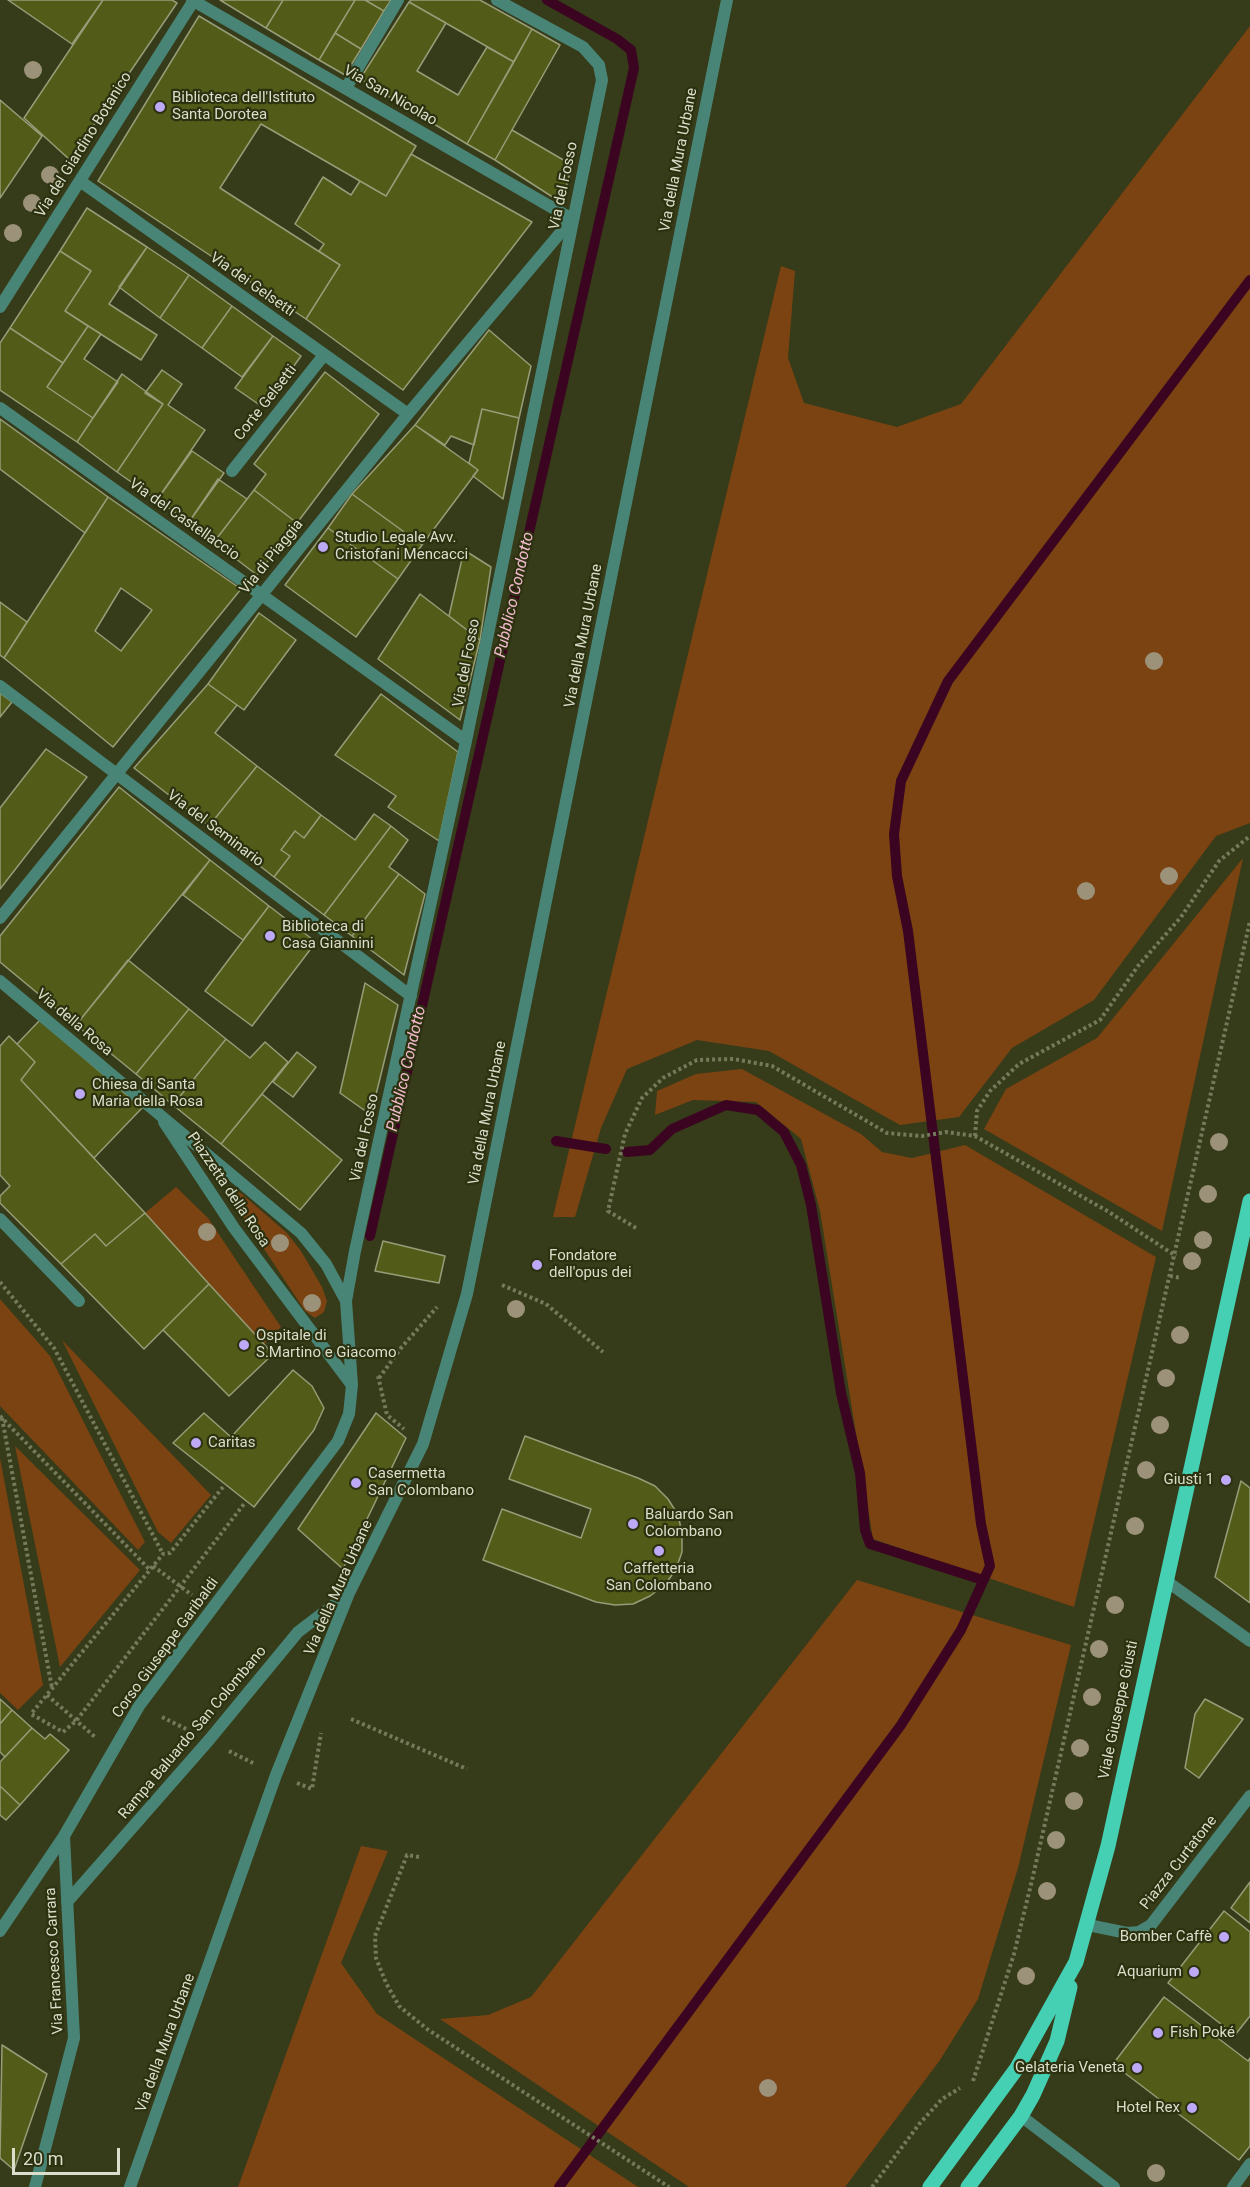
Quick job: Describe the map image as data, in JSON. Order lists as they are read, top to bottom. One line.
{"streets":{"main road":["Viale Giuseppe Giusti"],"street":["Via San Nicolao","Via del Giardino Botanico","Via della Mura Urbane","Via del Fosso","Via dei Gelsetti","Corte Gelsetti","Via del Castellaccio","Via di Piaggia","Via del Seminario","Via della Rosa","Piazzetta della Rosa","Corso Giuseppe Garibaldi","Rampa Baluardo San Colombano","Piazza Curtatone","Via Francesco Carrara"]},"crossings":[["Via San Nicolao","Via del Giardino Botanico"],["Via San Nicolao","Via del Fosso"],["Via San Nicolao","Via di Piaggia"],["Via del Giardino Botanico","Via dei Gelsetti"],["Via della Mura Urbane","Rampa Baluardo San Colombano"],["Via del Fosso","Via del Castellaccio"],["Via del Fosso","Via di Piaggia"],["Via del Fosso","Via del Seminario"],["Via del Fosso","Piazzetta della Rosa"],["Via del Fosso","Corso Giuseppe Garibaldi"],["Via dei Gelsetti","Corte Gelsetti"],["Via dei Gelsetti","Via di Piaggia"],["Via del Castellaccio","Via di Piaggia"],["Via di Piaggia","Via del Seminario"],["Via della Rosa","Piazzetta della Rosa"],["Piazzetta della Rosa","Corso Giuseppe Garibaldi"],["Corso Giuseppe Garibaldi","Via Francesco Carrara"],["Viale Giuseppe Giusti","Piazza Curtatone"],["Rampa Baluardo San Colombano","Via Francesco Carrara"]],"water":["Pubblico Condotto"],"places":["Biblioteca dell'Istituto Santa Dorotea","Studio Legale Avv. Cristofani Mencacci","Biblioteca di Casa Giannini","Chiesa di Santa Maria della Rosa","Fondatore dell'opus dei","Ospitale di S.Martino e Giacomo","Caritas","Giusti 1","Casermetta San Colombano","Baluardo San Colombano","Caffetteria San Colombano","Bomber Caffè","Aquarium","Fish Poké","Gelateria Veneta","Hotel Rex"],"scale_bar":"20 m"}
